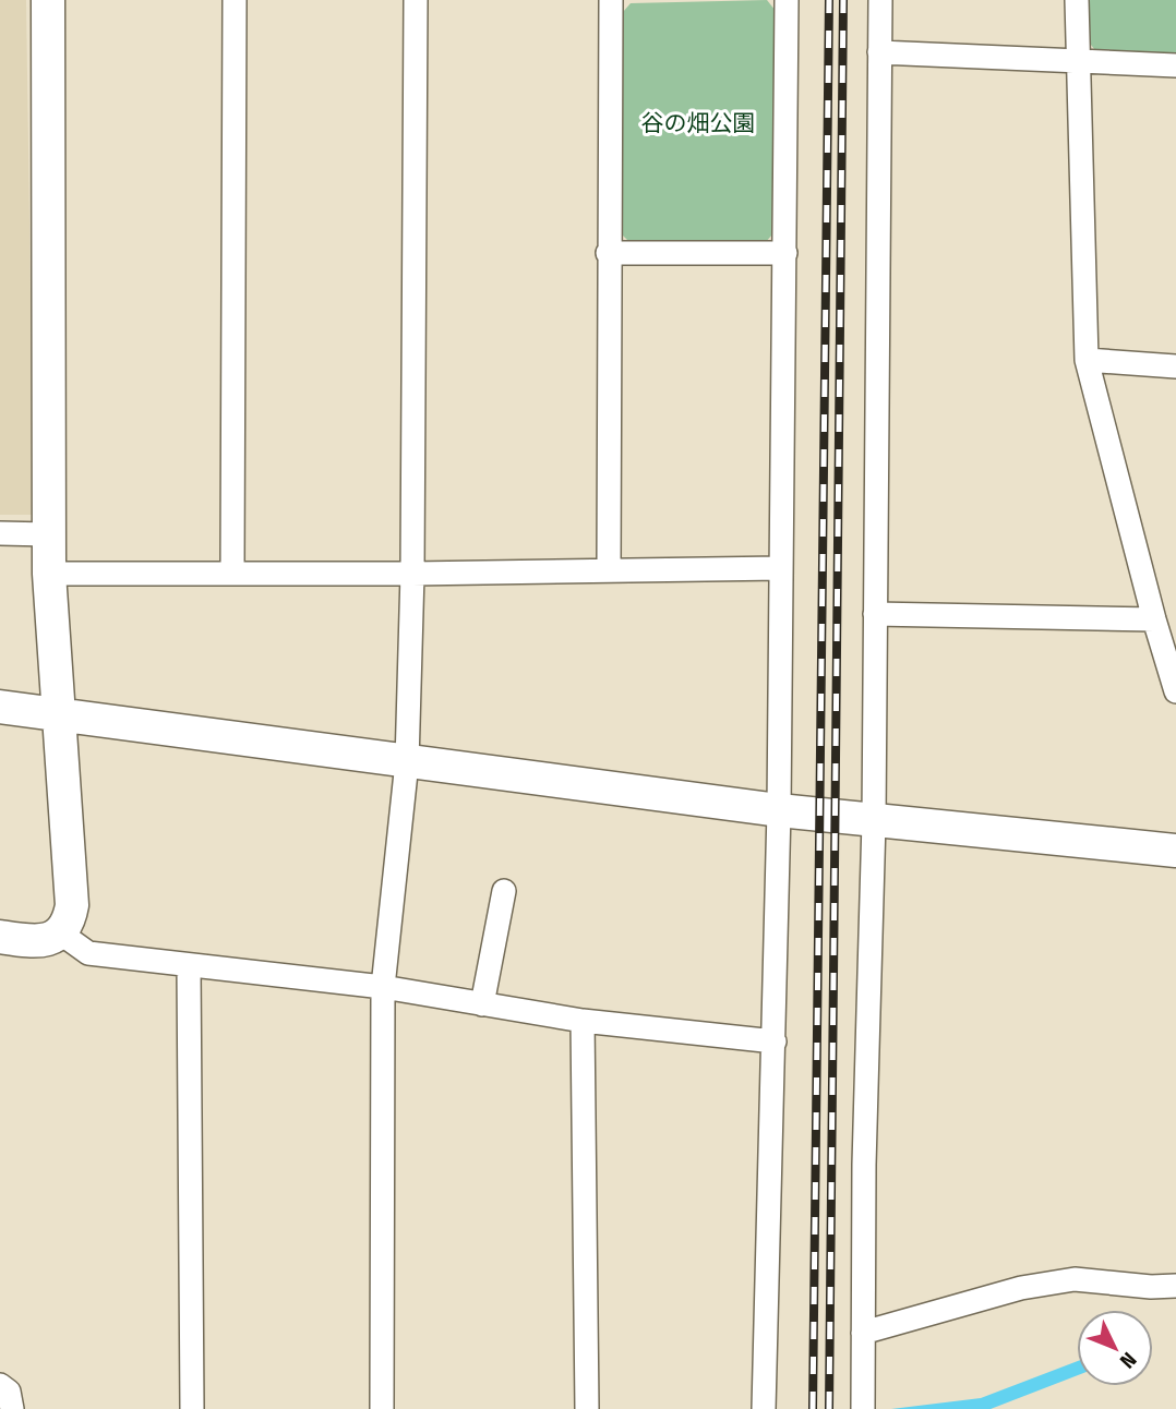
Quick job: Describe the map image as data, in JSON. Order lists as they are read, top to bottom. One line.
{"parks":["谷の畑公園"],"north":"bottom right"}
